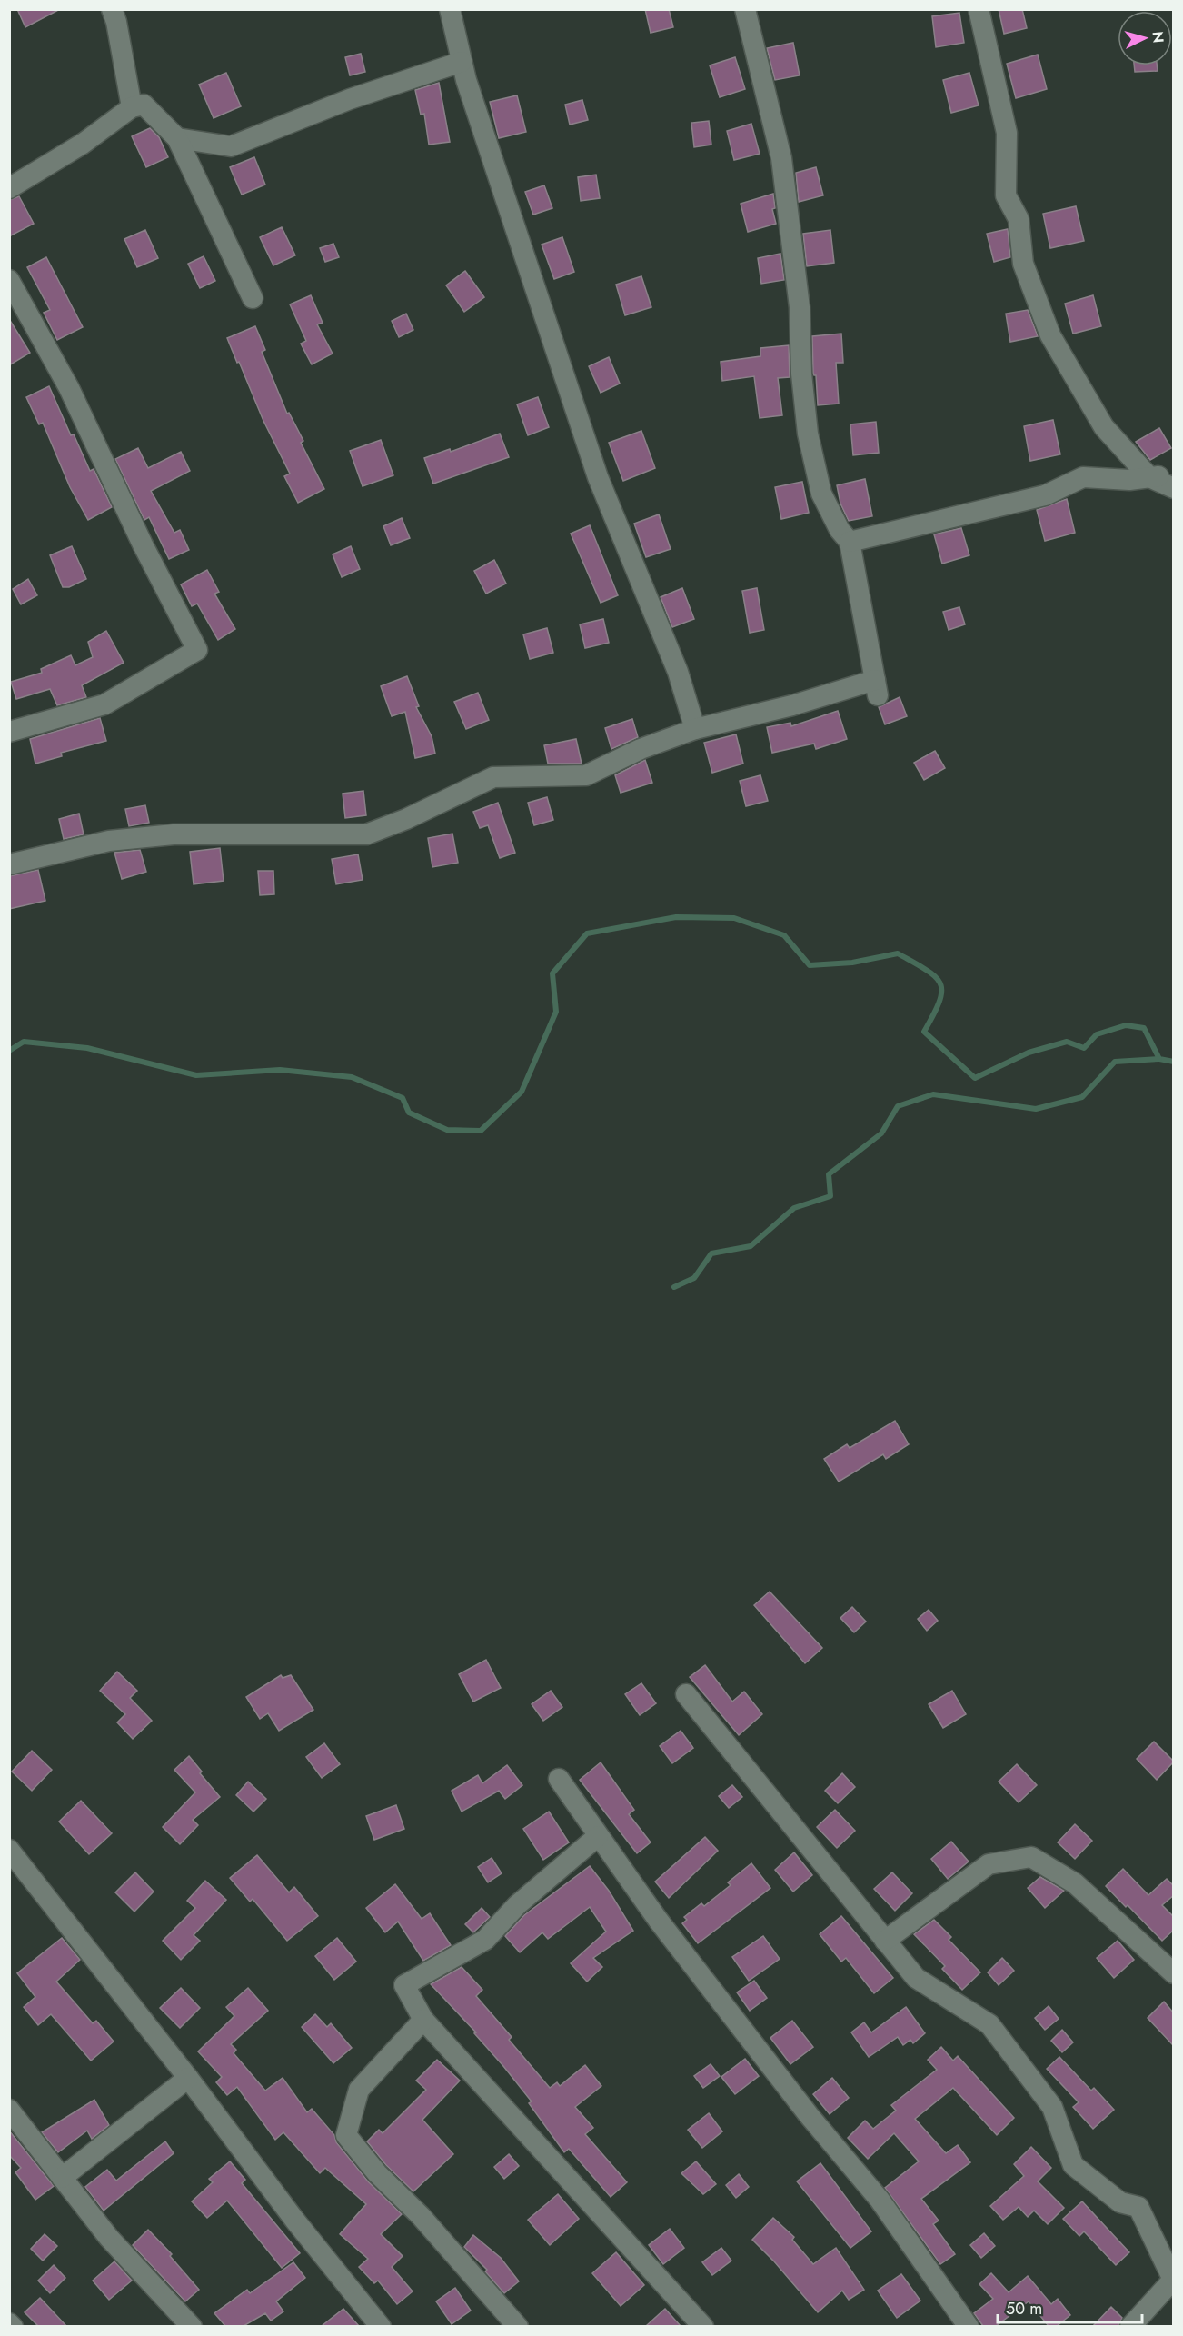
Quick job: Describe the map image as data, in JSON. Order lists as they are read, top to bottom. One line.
{"scale_bar":"50 m","north":"right"}
